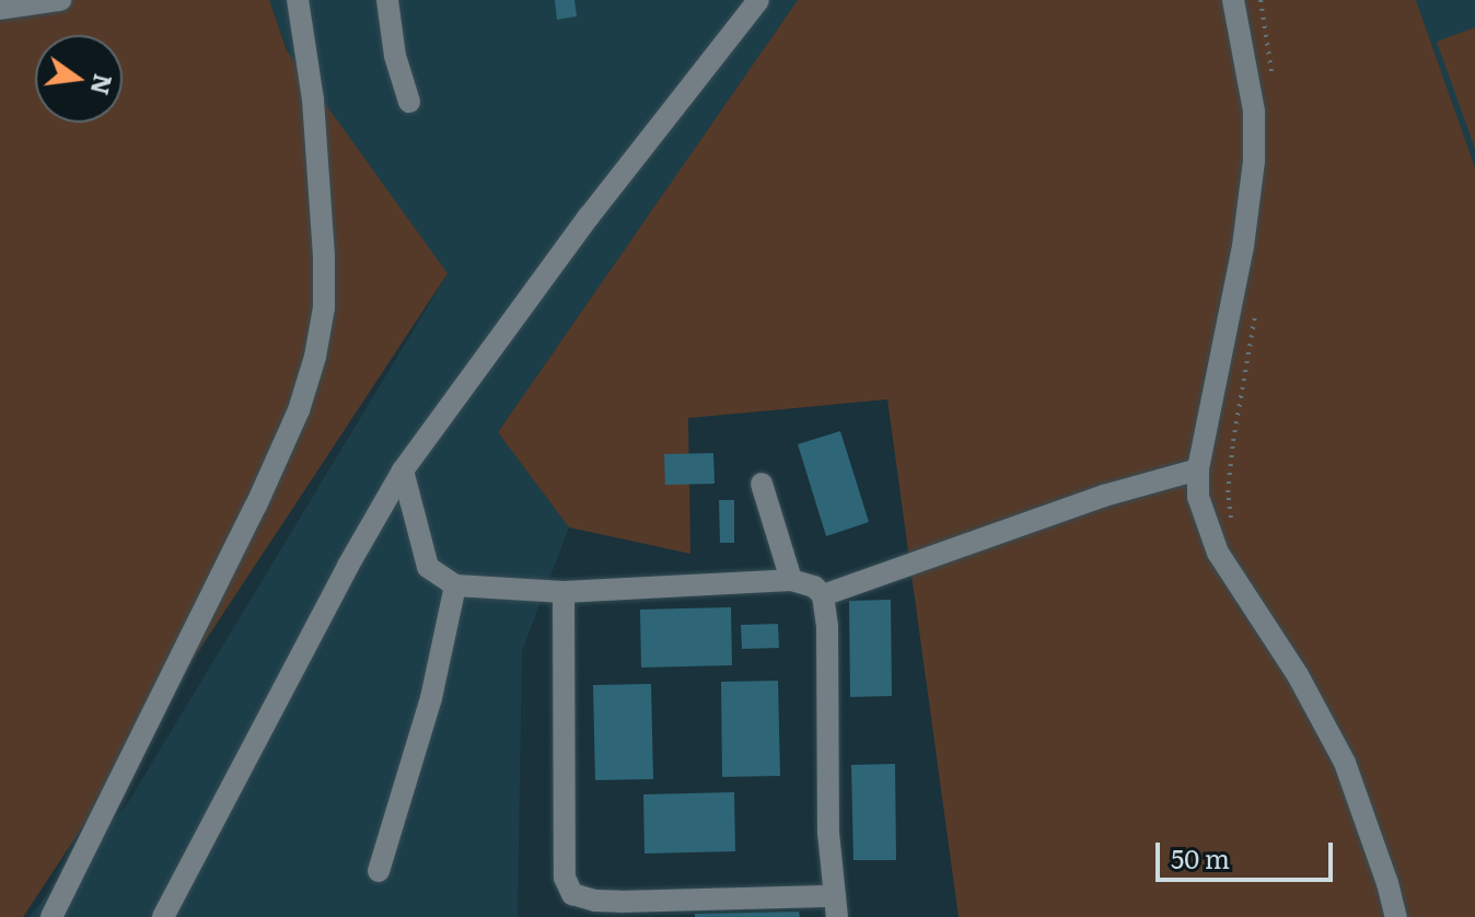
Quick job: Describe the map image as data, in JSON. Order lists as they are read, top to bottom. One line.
{"scale_bar":"50 m","north":"right"}
